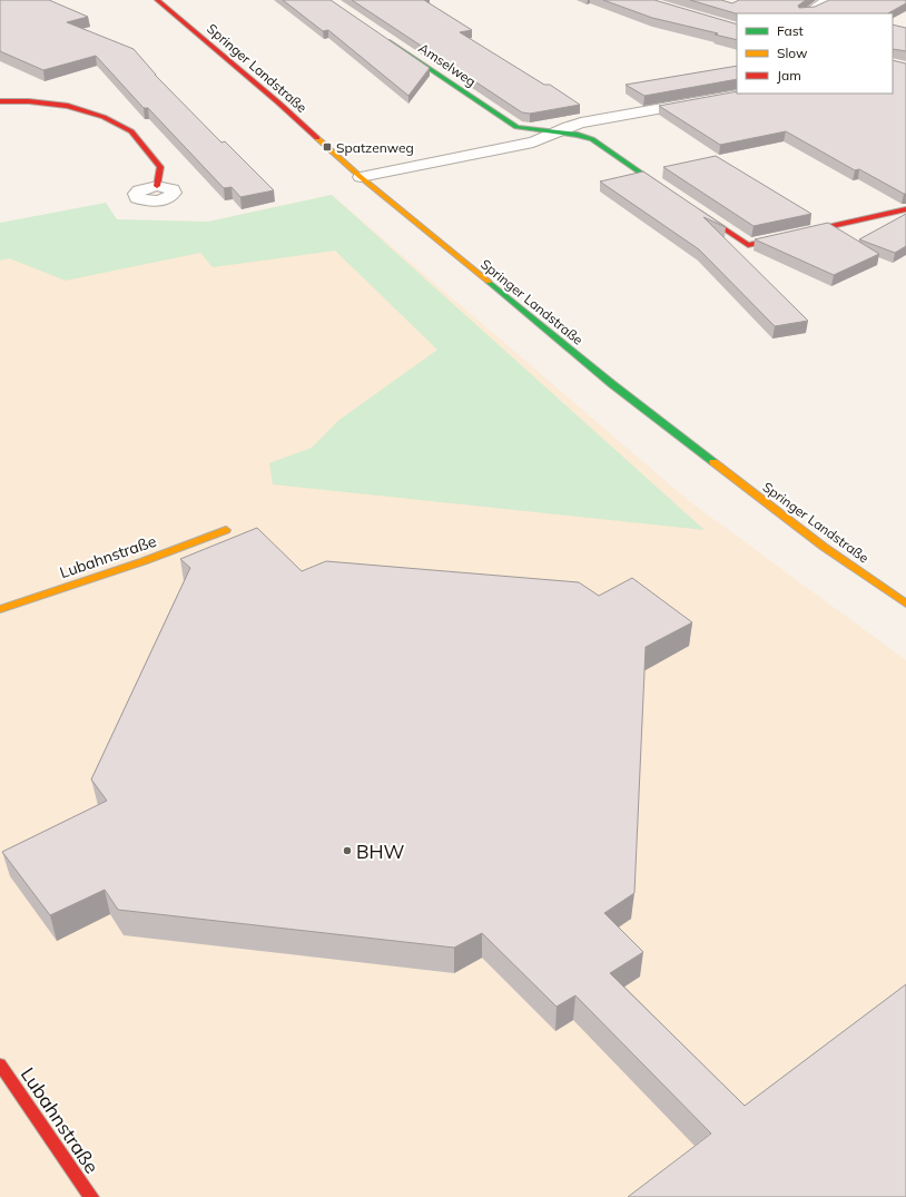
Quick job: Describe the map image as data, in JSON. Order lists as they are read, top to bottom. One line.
{"streets":{"street":["Amselweg","Springer Landstraße","Lubahnstraße"]},"places":{"transit":["Spatzenweg"],"other":["BHW"]},"legend":["Fast","Slow","Jam"]}
